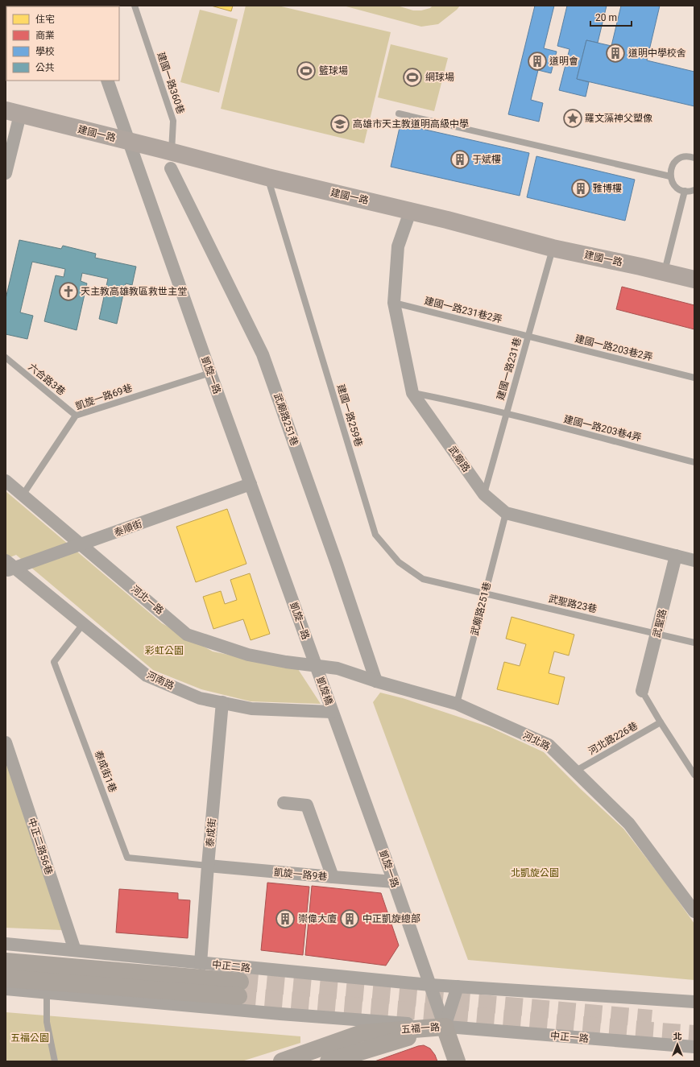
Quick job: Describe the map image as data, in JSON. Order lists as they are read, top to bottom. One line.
{"streets":{"main road":["建國一路"],"street":["凱旋一路","武廟路251巷","武廟路","泰順街","河北一路","武聖路","河南路","凱旋橋","河北路","泰成街","中正二路56巷","凱旋一路9巷","中正二路","五福一路","中正一路"],"lane":["建國一路360巷","建國一路231巷2弄","建國一路203巷2弄","建國一路231巷","六合路3巷","凱旋一路69巷","建國一路259巷","建國一路203巷4弄","武聖路23巷","河北路226巷","泰成街1巷"]},"crossings":[["建國一路360巷","建國一路"],["建國一路360巷","武廟路251巷"],["建國一路","建國一路231巷"],["建國一路","凱旋一路"],["建國一路","建國一路259巷"],["建國一路","武廟路251巷"],["建國一路","武廟路"],["建國一路231巷2弄","建國一路203巷2弄"],["建國一路231巷2弄","建國一路231巷"],["建國一路231巷2弄","武廟路"],["建國一路203巷2弄","建國一路231巷"],["建國一路231巷","建國一路203巷4弄"],["建國一路231巷","武廟路"],["凱旋一路","凱旋一路69巷"],["凱旋一路","泰順街"],["凱旋一路","河北一路"],["凱旋一路","河南路"],["凱旋一路","凱旋橋"],["凱旋一路","河北路"],["凱旋一路","凱旋一路9巷"],["凱旋一路","中正二路"],["凱旋一路","五福一路"],["凱旋一路","中正一路"],["六合路3巷","凱旋一路69巷"],["凱旋一路69巷","河北一路"],["建國一路259巷","武廟路251巷"],["建國一路259巷","武聖路23巷"],["武廟路251巷","武廟路"],["武廟路251巷","武聖路23巷"],["武廟路251巷","河北路"],["建國一路203巷4弄","武廟路"],["武廟路","武聖路"],["泰順街","河北一路"],["泰順街","河南路"],["河北一路","凱旋橋"],["河北一路","河北路"],["武聖路23巷","武聖路"],["河南路","凱旋橋"],["河南路","泰成街1巷"],["河南路","泰成街"],["凱旋橋","河北路"],["河北路226巷","河北路"],["泰成街1巷","泰成街"],["泰成街1巷","凱旋一路9巷"],["泰成街","凱旋一路9巷"],["泰成街","中正二路"],["中正二路56巷","中正二路"],["五福一路","中正一路"]],"parks":["彩虹公園","北凱旋公園","五福公園"],"places":{"building":["道明中學校舍","道明會","于斌樓","雅博樓","崇偉大廈","中正凱旋總部"],"sports":["籃球場","網球場"],"place":["羅文藻神父塑像"],"school or university":["高雄市天主教道明高級中學"],"church":["天主教高雄教區救世主堂"]},"legend":["住宅","商業","學校","公共"],"scale_bar":"20 m","north":"top"}
